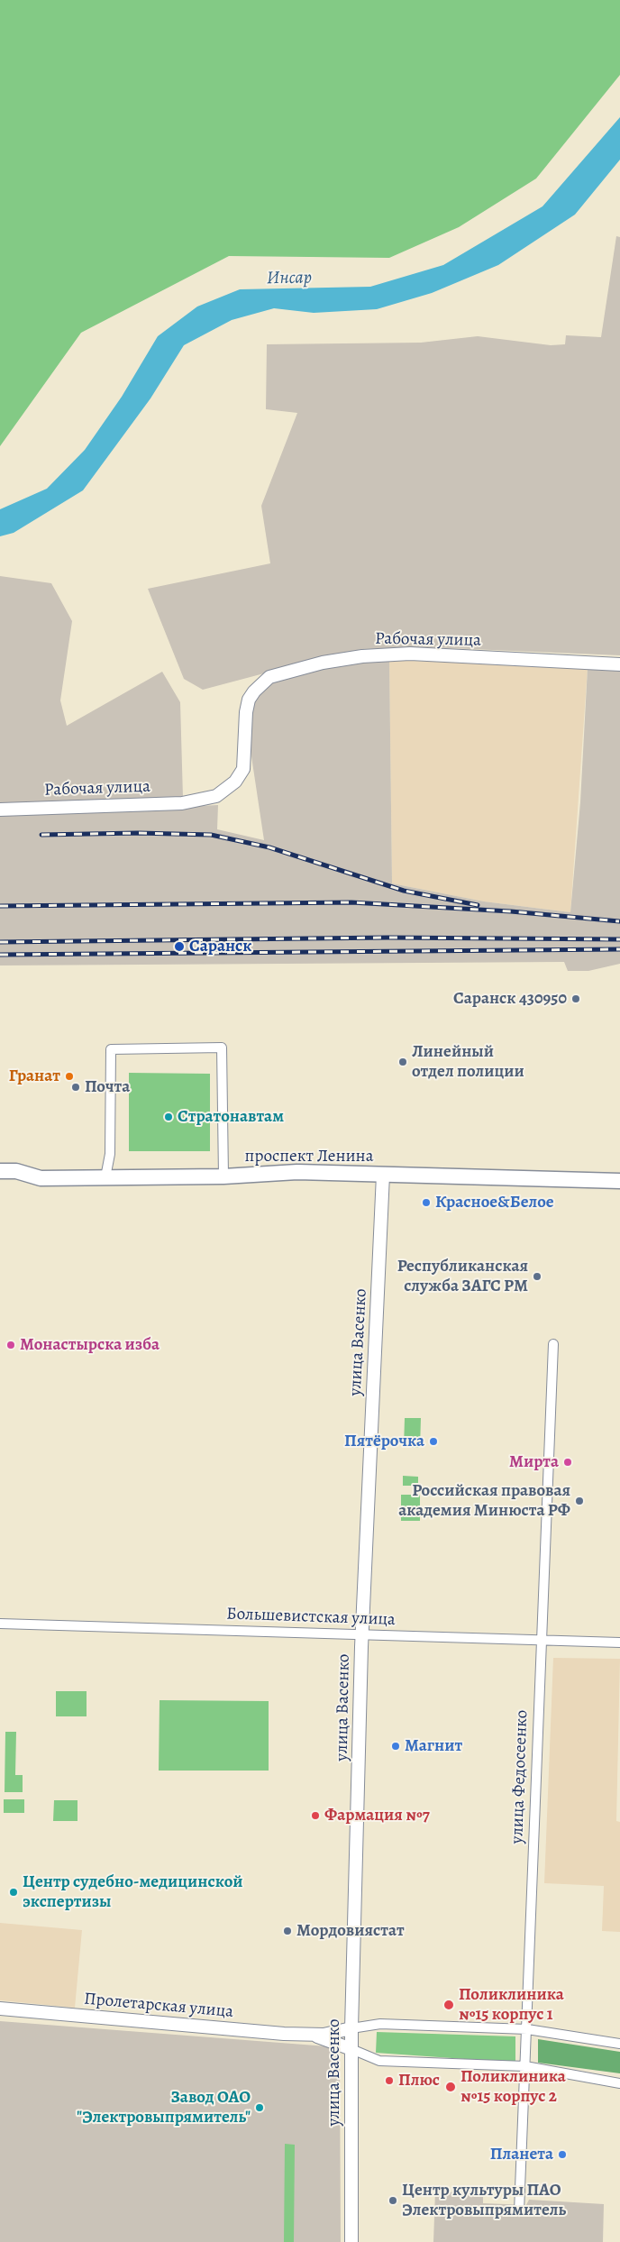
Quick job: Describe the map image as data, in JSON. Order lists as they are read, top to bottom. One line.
{"streets":{"main road":["проспект Ленина"],"street":["Рабочая улица","улица Васенко","Большевистская улица","улица Федосеенко","Пролетарская улица"]},"crossings":[["проспект Ленина","улица Васенко"],["улица Васенко","Большевистская улица"],["улица Васенко","Пролетарская улица"],["Большевистская улица","улица Федосеенко"],["улица Федосеенко","Пролетарская улица"]],"water":["Инсар"],"places":["Саранск","Саранск 430950","Линейный отдел полиции","Гранат","Почта","Стратонавтам","Красное&Белое","Республиканская служба ЗАГС РМ","Монастырска изба","Пятёрочка","Мирта","Российская правовая академия Минюста РФ","Магнит","Фармация №7","Центр судебно-медицинской экспертизы","Мордовиястат","Поликлиника №15 корпус 1","Плюс","Поликлиника №15 корпус 2","Завод ОАО \"Электровыпрямитель\"","Планета","Центр культуры ПАО Электровыпрямитель"]}
